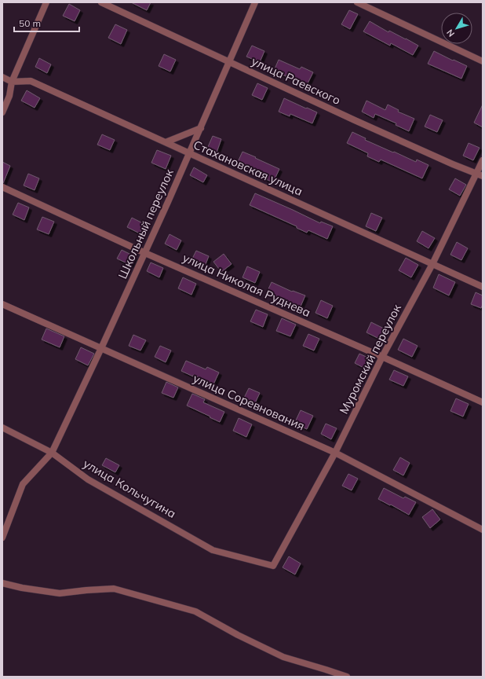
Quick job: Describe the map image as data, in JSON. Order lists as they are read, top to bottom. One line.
{"streets":{"street":["улица Раевского","Стахановская улица","Школьный переулок","улица Николая Руднева","Муромский переулок","улица Соревнования","улица Кольчугина"]},"crossings":[["улица Раевского","Школьный переулок"],["улица Раевского","Муромский переулок"],["Стахановская улица","Школьный переулок"],["Стахановская улица","Муромский переулок"],["Школьный переулок","улица Николая Руднева"],["Школьный переулок","улица Соревнования"],["Школьный переулок","улица Кольчугина"],["улица Николая Руднева","Муромский переулок"],["Муромский переулок","улица Соревнования"],["Муромский переулок","улица Кольчугина"]],"scale_bar":"50 m","north":"bottom left"}
